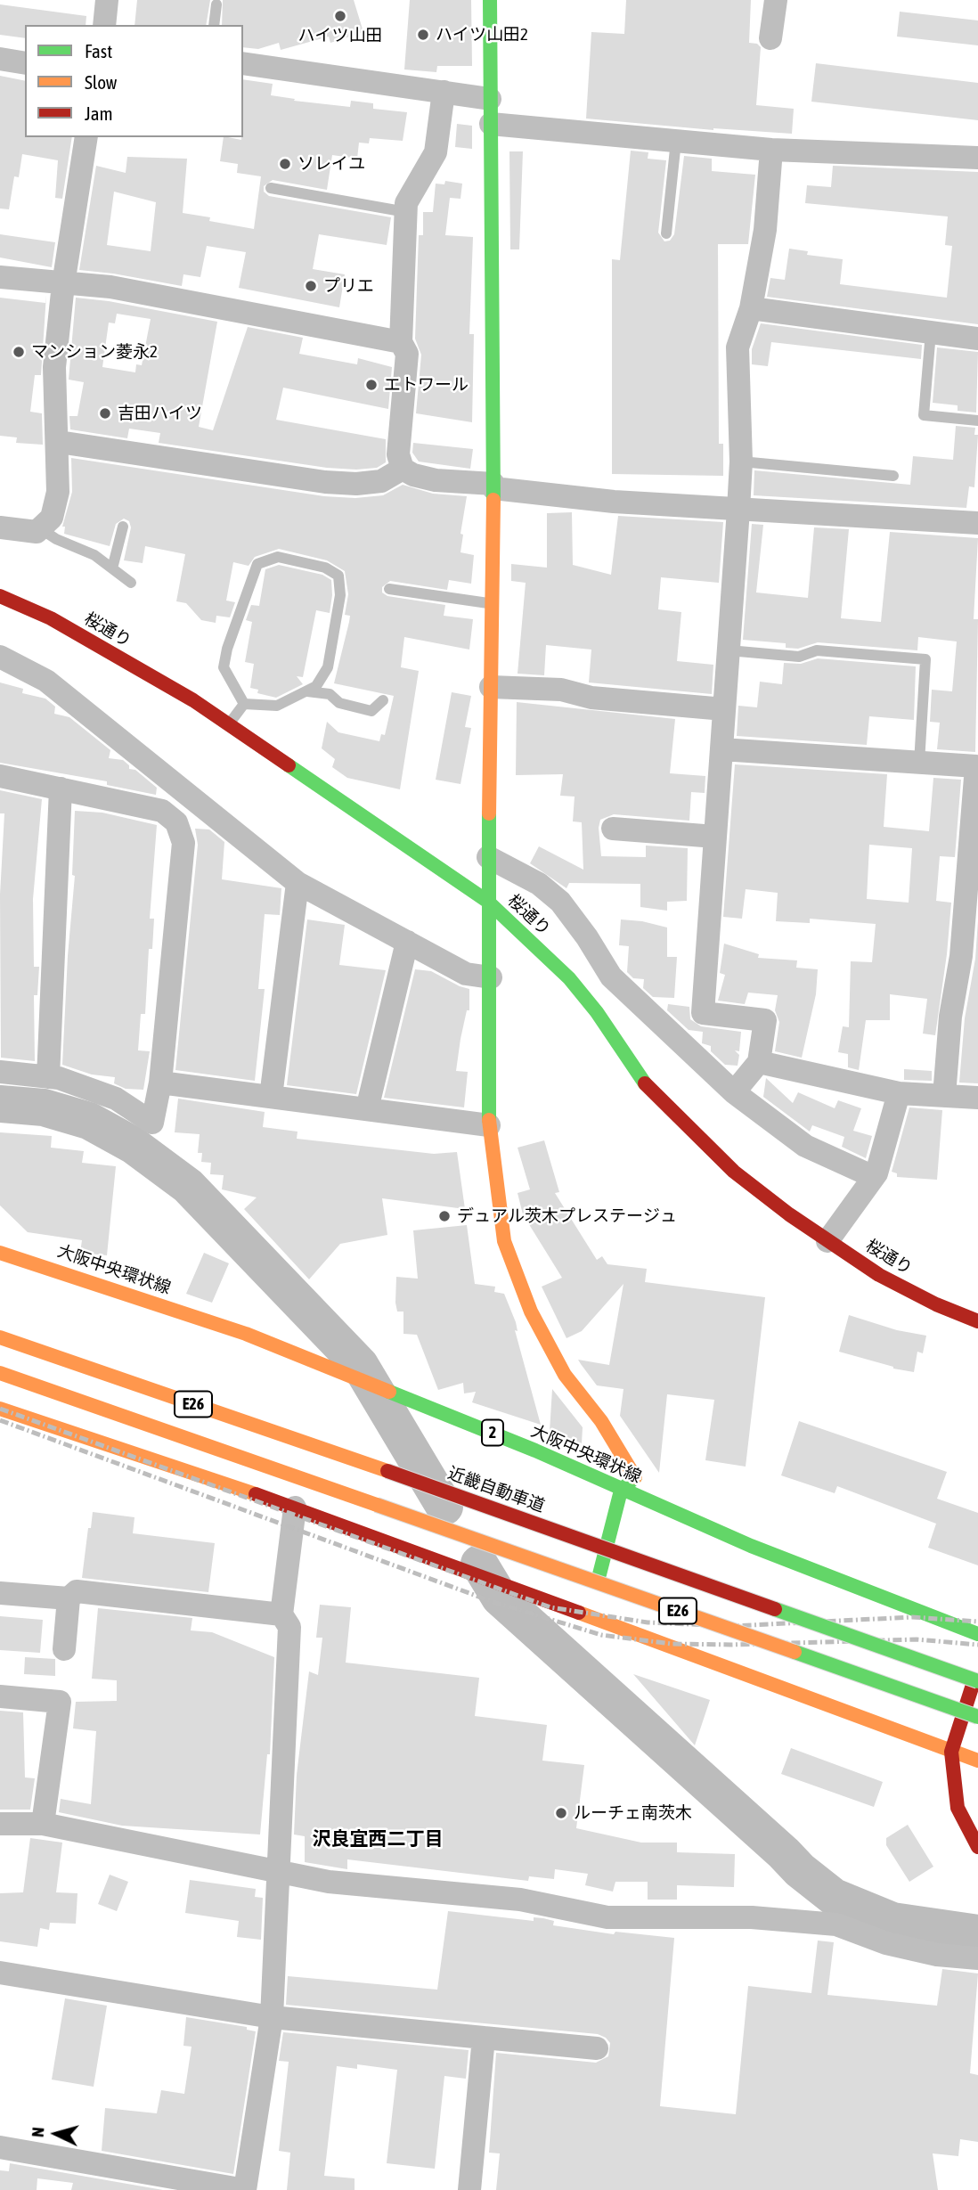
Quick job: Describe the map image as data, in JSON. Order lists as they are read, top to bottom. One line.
{"streets":{"main road":["桜通り","大阪中央環状線","E26","2","近畿自動車道"]},"districts":["沢良宜西二丁目"],"places":["ハイツ山田","ハイツ山田2","ソレイユ","プリエ","マンション菱永2","エトワール","吉田ハイツ","デュアル茨木プレステージュ","ルーチェ南茨木"],"legend":["Fast","Slow","Jam"],"north":"left"}
